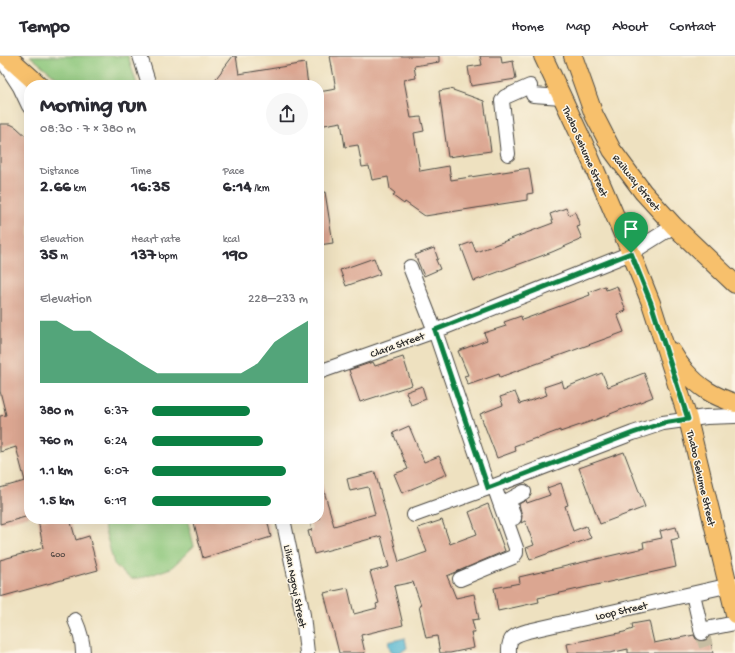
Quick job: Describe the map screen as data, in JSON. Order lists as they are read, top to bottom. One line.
{"streets":{"main road":["Thabo Sehume Street","Railway Street"],"street":["Clara Street","Lilian Ngoyi Street","Loop Street"]},"crossings":[["Thabo Sehume Street","Clara Street"],["Thabo Sehume Street","Loop Street"],["Railway Street","Clara Street"]],"house_numbers":["600"],"page":{"header":"Tempo","nav":["Home","Map","About","Contact"],"heading":["Morning run","08:30 · 7 × 380 m"],"stats":[["Distance","2.66 km"],["Time","16:35"],["Pace","6:14 /km"],["Elevation","35 m"],["Heart rate","137 bpm"],["kcal","190"]],"chart":["Elevation","228–233 m"],"list":[{"name":"380 m","note":"6:37"},{"name":"760 m","note":"6:24"},{"name":"1.1 km","note":"6:07"},{"name":"1.5 km","note":"6:19"}]}}
